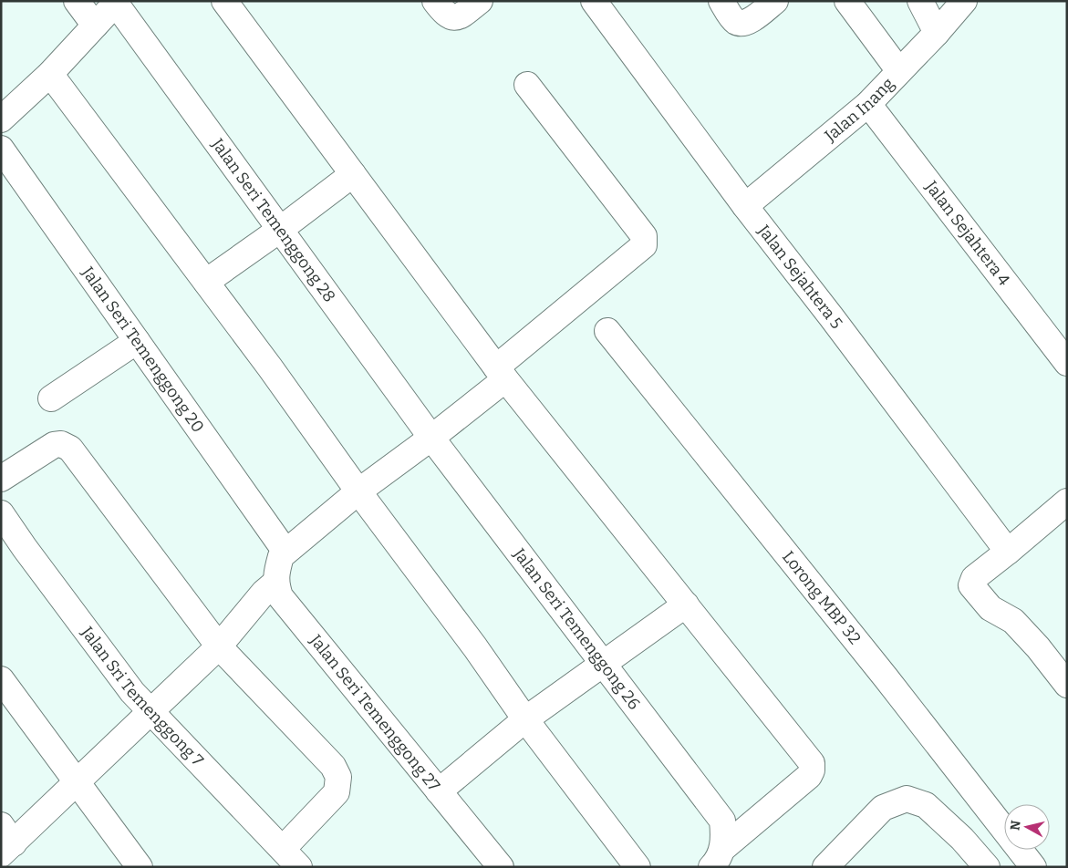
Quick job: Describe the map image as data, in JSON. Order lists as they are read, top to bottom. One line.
{"streets":{"street":["Jalan Inang","Jalan Seri Temenggong 28","Jalan Sejahtera 4","Jalan Sejahtera 5","Jalan Seri Temenggong 20","Lorong MBP 32","Jalan Seri Temenggong 26","Jalan Sri Temenggong 7","Jalan Seri Temenggong 27"]},"crossings":[["Jalan Inang","Jalan Sejahtera 4"],["Jalan Inang","Jalan Sejahtera 5"],["Jalan Seri Temenggong 28","Jalan Seri Temenggong 26"]],"north":"left"}
